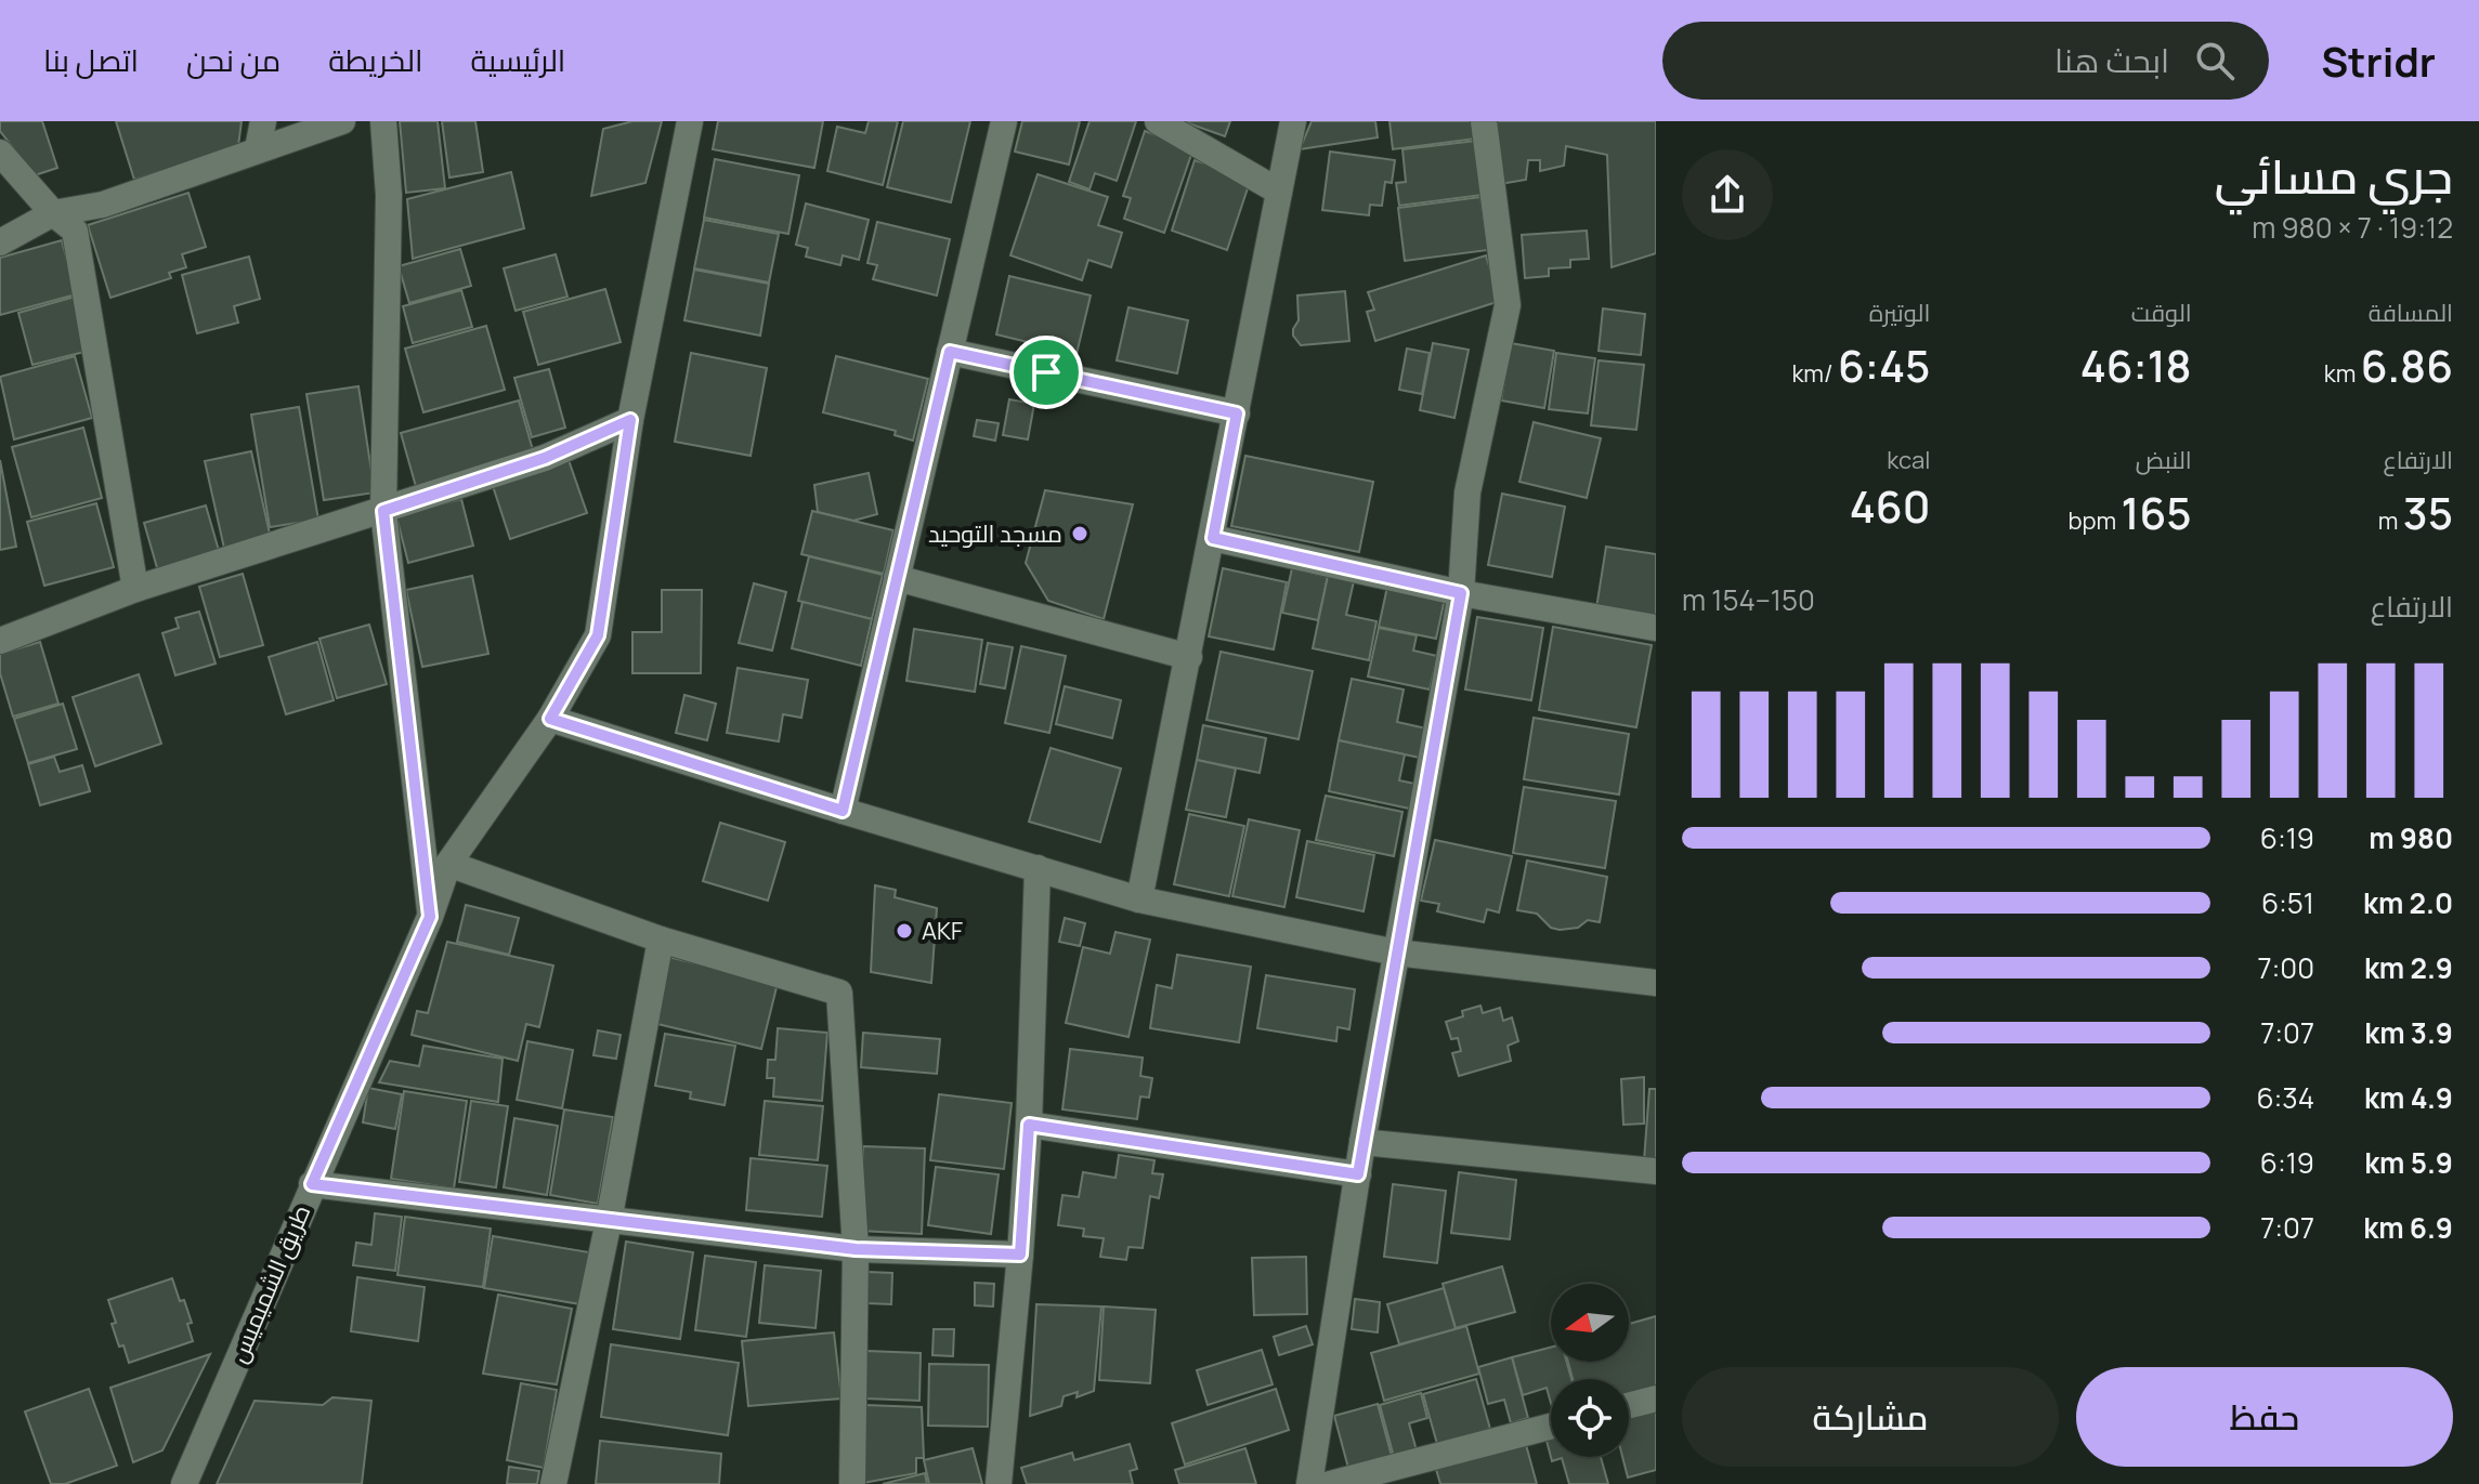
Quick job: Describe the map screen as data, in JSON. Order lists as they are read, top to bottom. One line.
{"streets":{"street":["طريق الشميميس"]},"places":["مسجد التوحيد","AKF"],"north":"left","page":{"header":"Stridr","search":"ابحث هنا","nav":["الرئيسية","الخريطة","من نحن","اتصل بنا"],"heading":["جري مسائي","19:12 · 7 × 980 m"],"stats":[["المسافة","6.86 km"],["الوقت","46:18"],["الوتيرة","6:45 /km"],["الارتفاع","35 m"],["النبض","165 bpm"],["kcal","460"]],"chart":["الارتفاع","150–154 m"],"list":[{"name":"980 m","note":"6:19"},{"name":"2.0 km","note":"6:51"},{"name":"2.9 km","note":"7:00"},{"name":"3.9 km","note":"7:07"},{"name":"4.9 km","note":"6:34"},{"name":"5.9 km","note":"6:19"},{"name":"6.9 km","note":"7:07"}],"buttons":["حفظ","مشاركة"]}}
